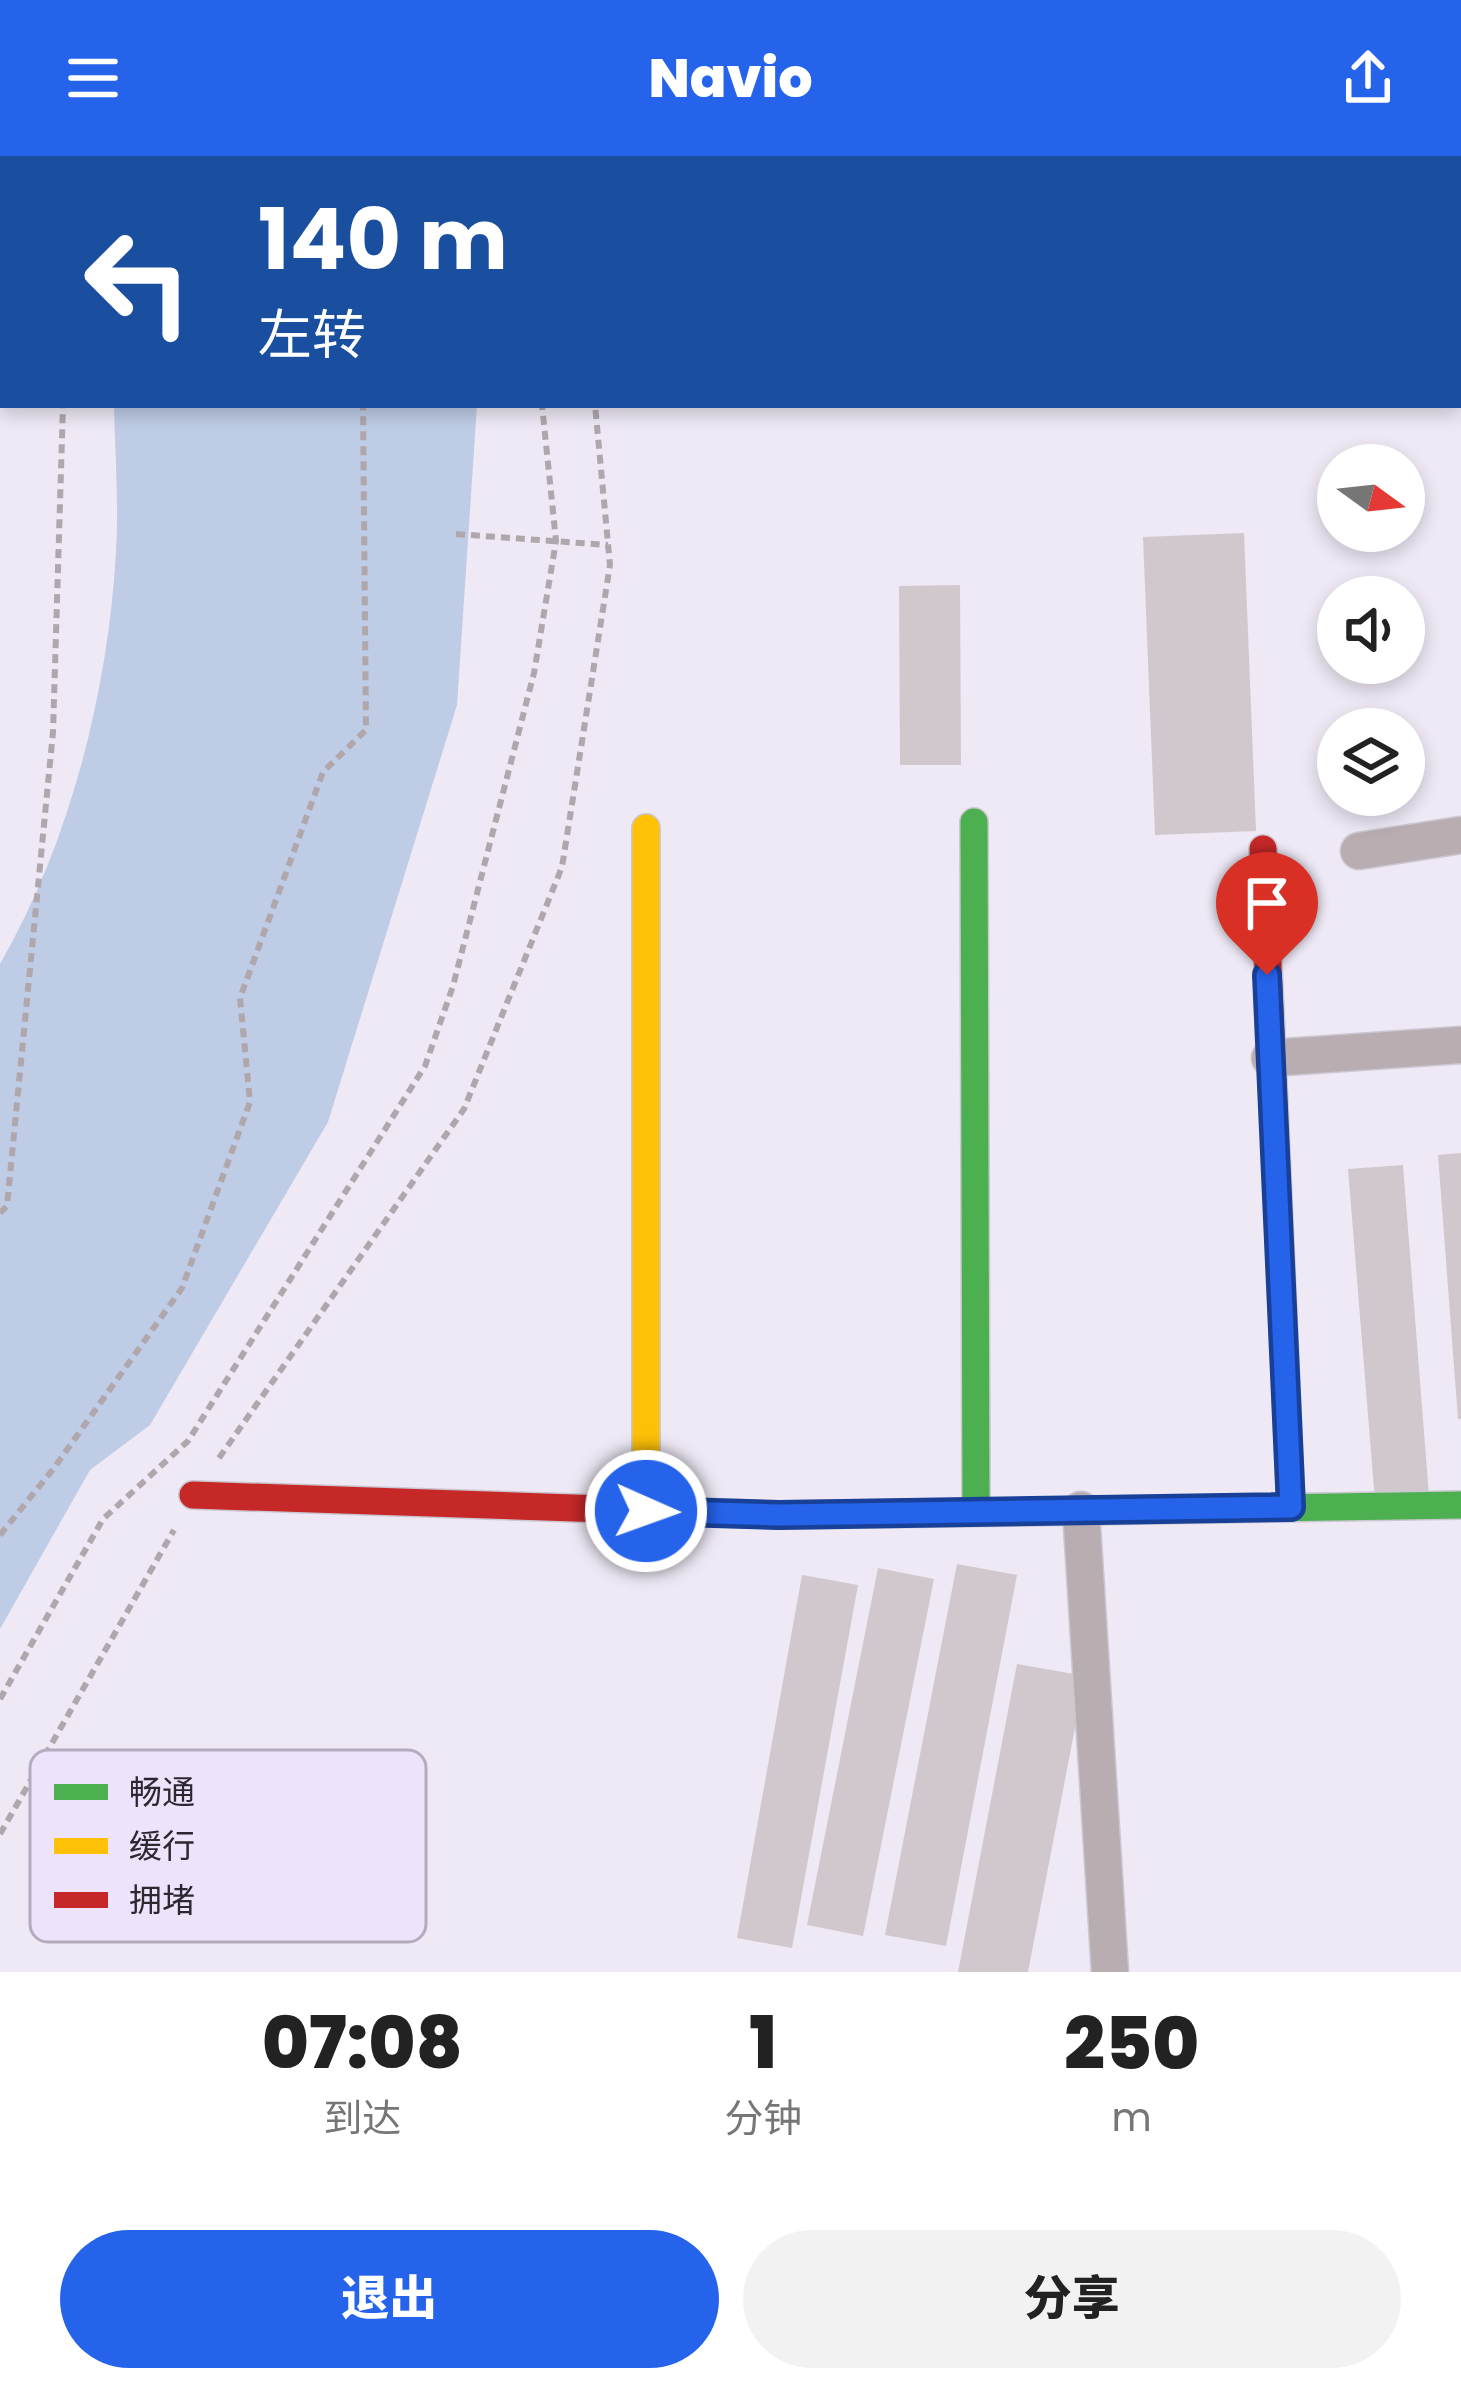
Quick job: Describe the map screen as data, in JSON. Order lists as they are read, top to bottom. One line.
{"legend":["畅通","缓行","拥堵"],"north":"right","page":{"header":"Navio","turn":["140 m","左转"],"eta":["07:08","到达","1","分钟","250","m"],"buttons":["退出","分享"]}}
